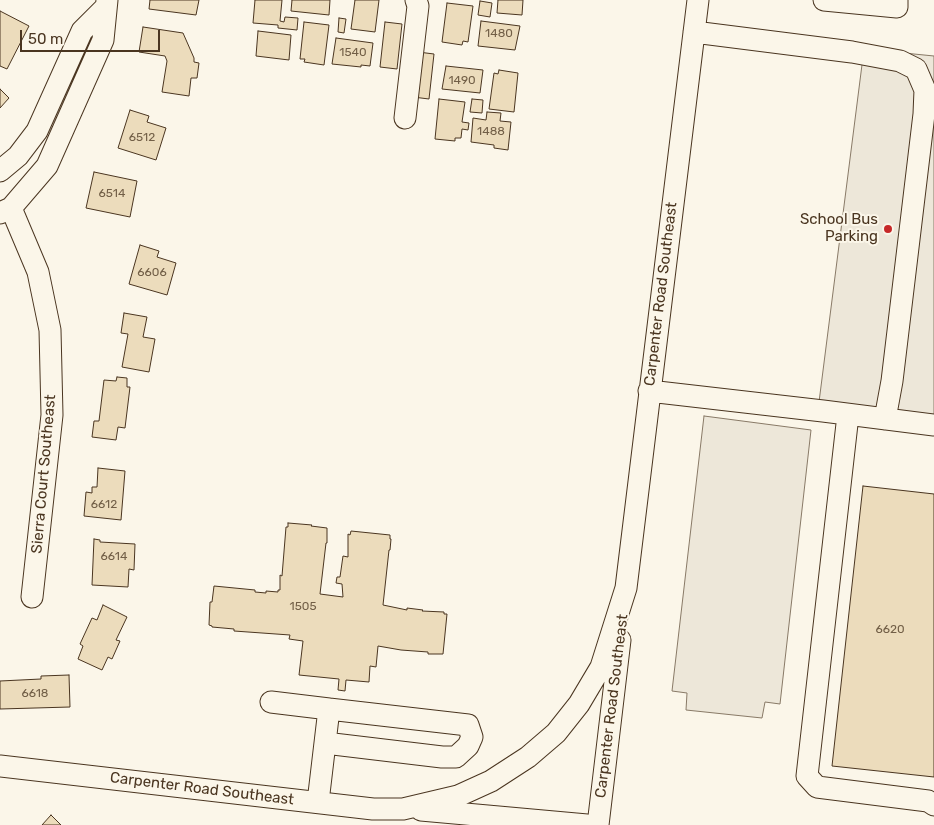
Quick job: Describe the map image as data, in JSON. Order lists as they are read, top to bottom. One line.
{"streets":{"street":["Carpenter Road Southeast","Sierra Court Southeast"]},"places":["School Bus Parking"],"house_numbers":["1480","1540","1490","1488","6512","6514","6606","6612","6614","1505","6620","6618"],"scale_bar":"50 m"}
